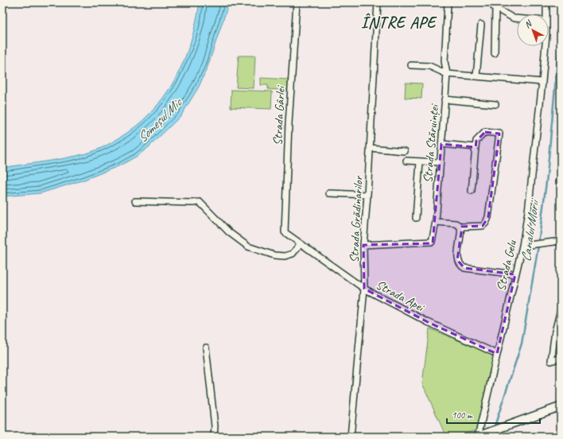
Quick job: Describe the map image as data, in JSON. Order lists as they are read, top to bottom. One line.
{"streets":{"street":["Strada Gârlei","Strada Stăruinței","Strada Grădinarilor","Strada Gelu","Strada Apei"]},"crossings":[["Strada Gârlei","Strada Apei"],["Strada Stăruinței","Strada Grădinarilor"],["Strada Grădinarilor","Strada Apei"],["Strada Gelu","Strada Apei"]],"districts":["ÎNTRE APE"],"water":["Someșul Mic","Canalul Morii"],"scale_bar":"100 m","north":"top left"}
